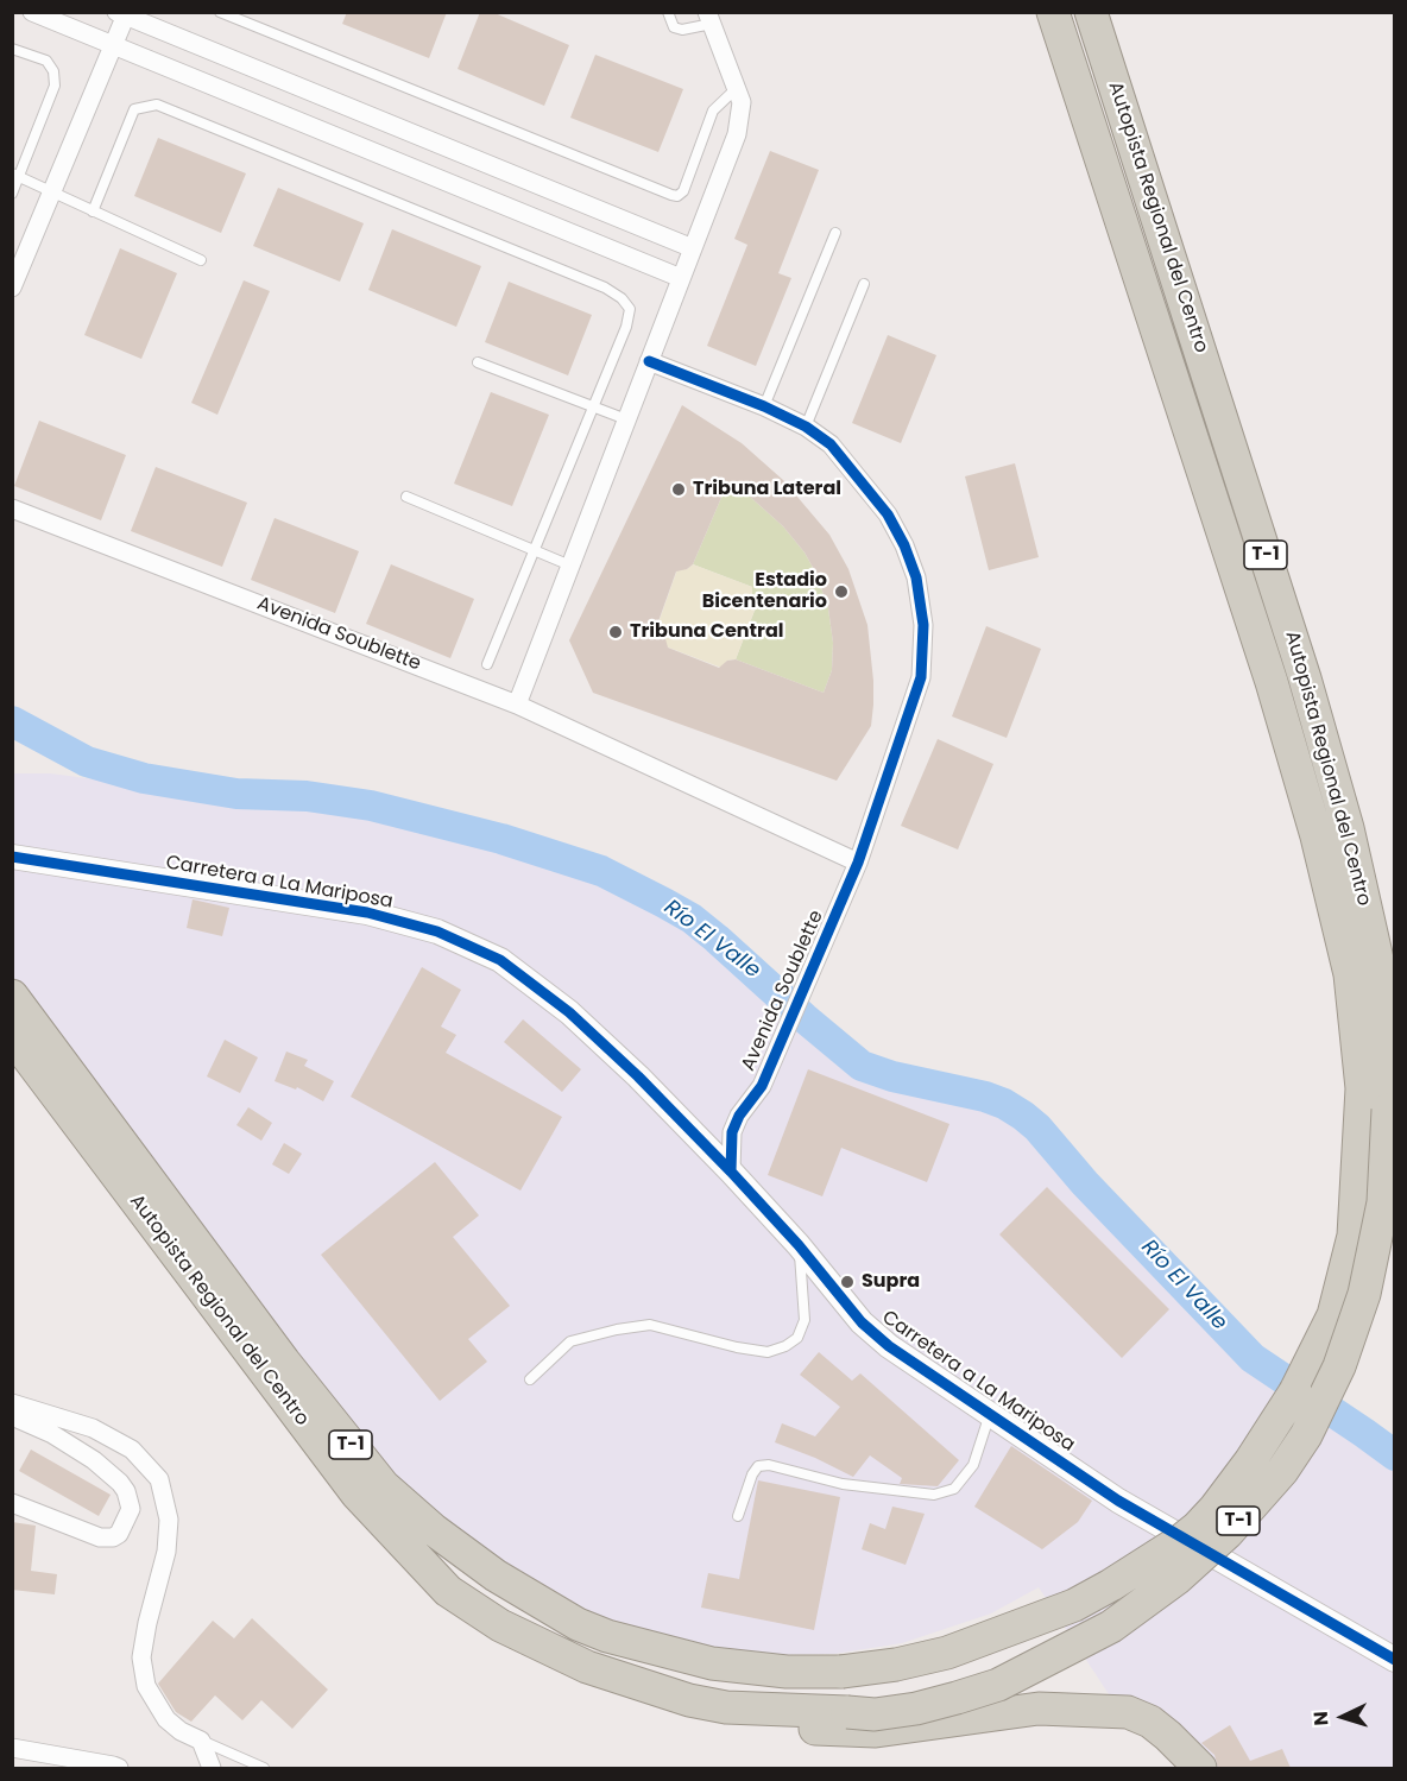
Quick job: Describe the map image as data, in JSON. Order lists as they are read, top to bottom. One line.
{"streets":{"highway":["Autopista Regional del Centro","T-1"],"street":["Avenida Soublette","Carretera a La Mariposa"]},"crossings":[["Avenida Soublette","Carretera a La Mariposa"]],"water":["Río El Valle"],"places":["Tribuna Lateral","Estadio Bicentenario","Tribuna Central","Supra"],"north":"left"}
